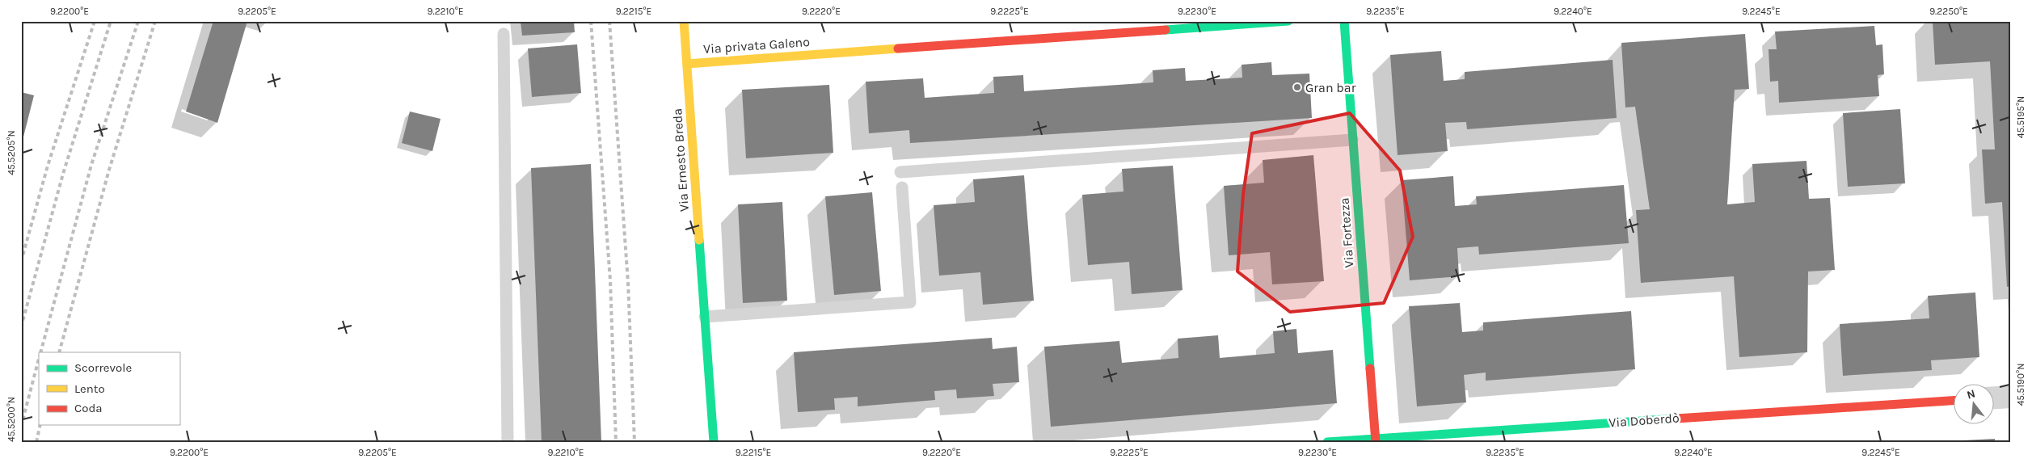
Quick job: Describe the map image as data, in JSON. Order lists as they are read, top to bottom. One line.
{"streets":{"street":["Via privata Galeno","Via Ernesto Breda","Via Fortezza","Via Doberdò"]},"crossings":[["Via privata Galeno","Via Ernesto Breda"],["Via Fortezza","Via Doberdò"]],"places":["Gran bar"],"legend":["Scorrevole","Lento","Coda"],"north":"top","coordinates":["9.2200°E","9.2205°E","9.2210°E","9.2215°E","9.2220°E","9.2225°E","9.2230°E","9.2235°E","9.2240°E","9.2245°E","9.2250°E","45.5195°N","45.5205°N","45.5190°N","45.5200°N"]}
